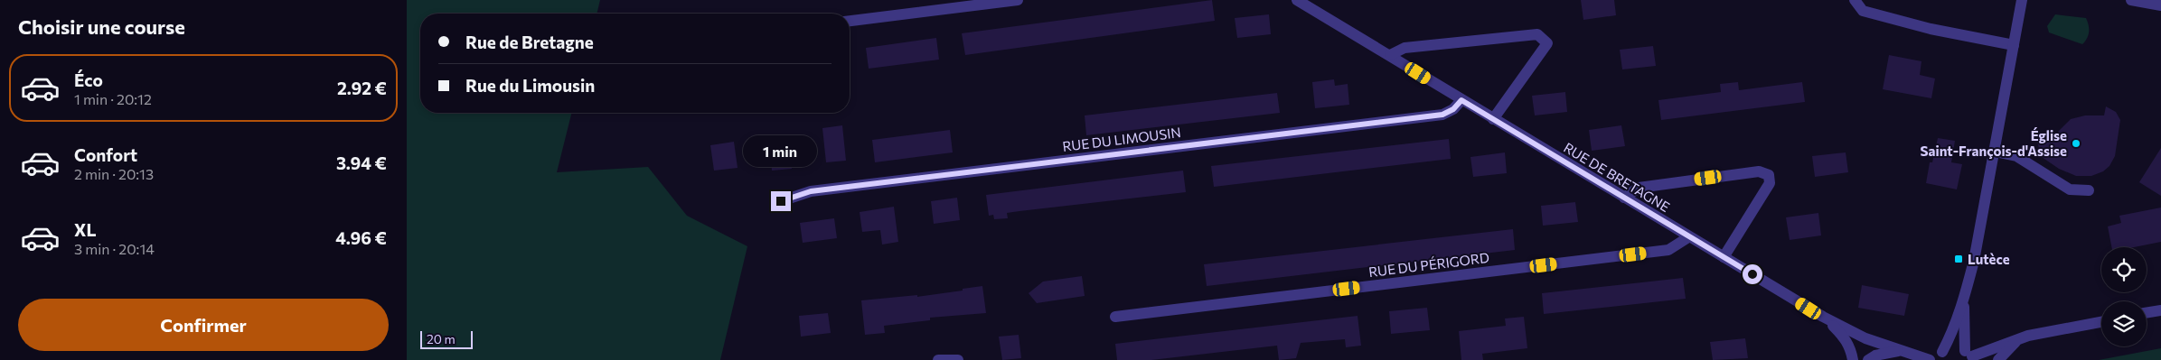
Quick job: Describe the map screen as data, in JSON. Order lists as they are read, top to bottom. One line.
{"streets":{"street":["RUE DU LIMOUSIN","RUE DE BRETAGNE","RUE DU PÉRIGORD"]},"crossings":[["RUE DU LIMOUSIN","RUE DE BRETAGNE"],["RUE DE BRETAGNE","RUE DU PÉRIGORD"]],"places":{"other":["Église Saint-François-d'Assise"],"transit":["Lutèce"]},"scale_bar":"20 m","page":{"heading":"Choisir une course","banner":["Rue de Bretagne","Rue du Limousin"],"list":[{"name":"Éco","note":"1 min · 20:12","value":"2.92 €"},{"name":"Confort","note":"2 min · 20:13","value":"3.94 €"},{"name":"XL","note":"3 min · 20:14","value":"4.96 €"}],"bubble":"1 min","buttons":"Confirmer","scale":"20 m"}}
